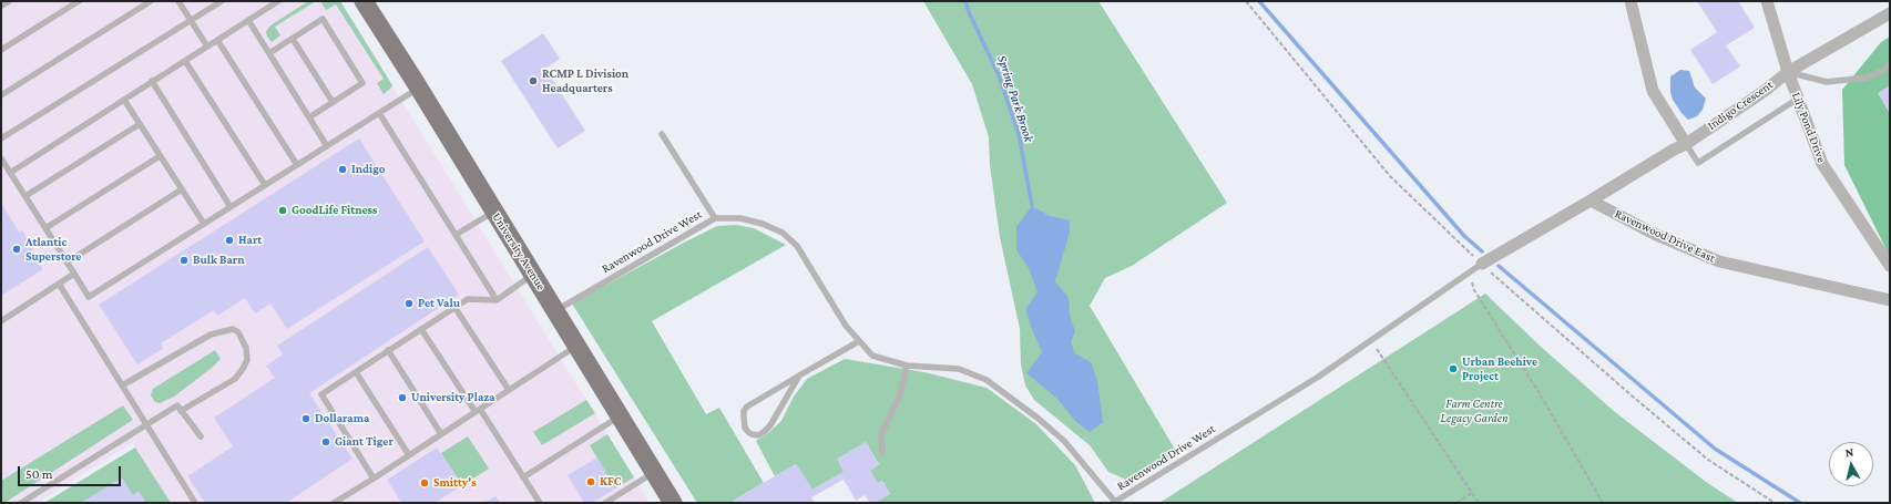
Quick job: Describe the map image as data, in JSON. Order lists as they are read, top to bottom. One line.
{"streets":{"main road":["University Avenue"],"street":["Indigo Crescent","Lily Pond Drive","Ravenwood Drive East"],"lane":["Ravenwood Drive West"]},"crossings":[["Indigo Crescent","Lily Pond Drive"],["Indigo Crescent","Ravenwood Drive East"],["Ravenwood Drive West","University Avenue"]],"water":["Spring Park Brook"],"parks":["Farm Centre Legacy Garden"],"places":["RCMP L Division Headquarters","Indigo","GoodLife Fitness","Hart","Atlantic Superstore","Bulk Barn","Pet Valu","Urban Beehive Project","University Plaza","Dollarama","Giant Tiger","KFC","Smitty's"],"scale_bar":"50 m","north":"top"}
